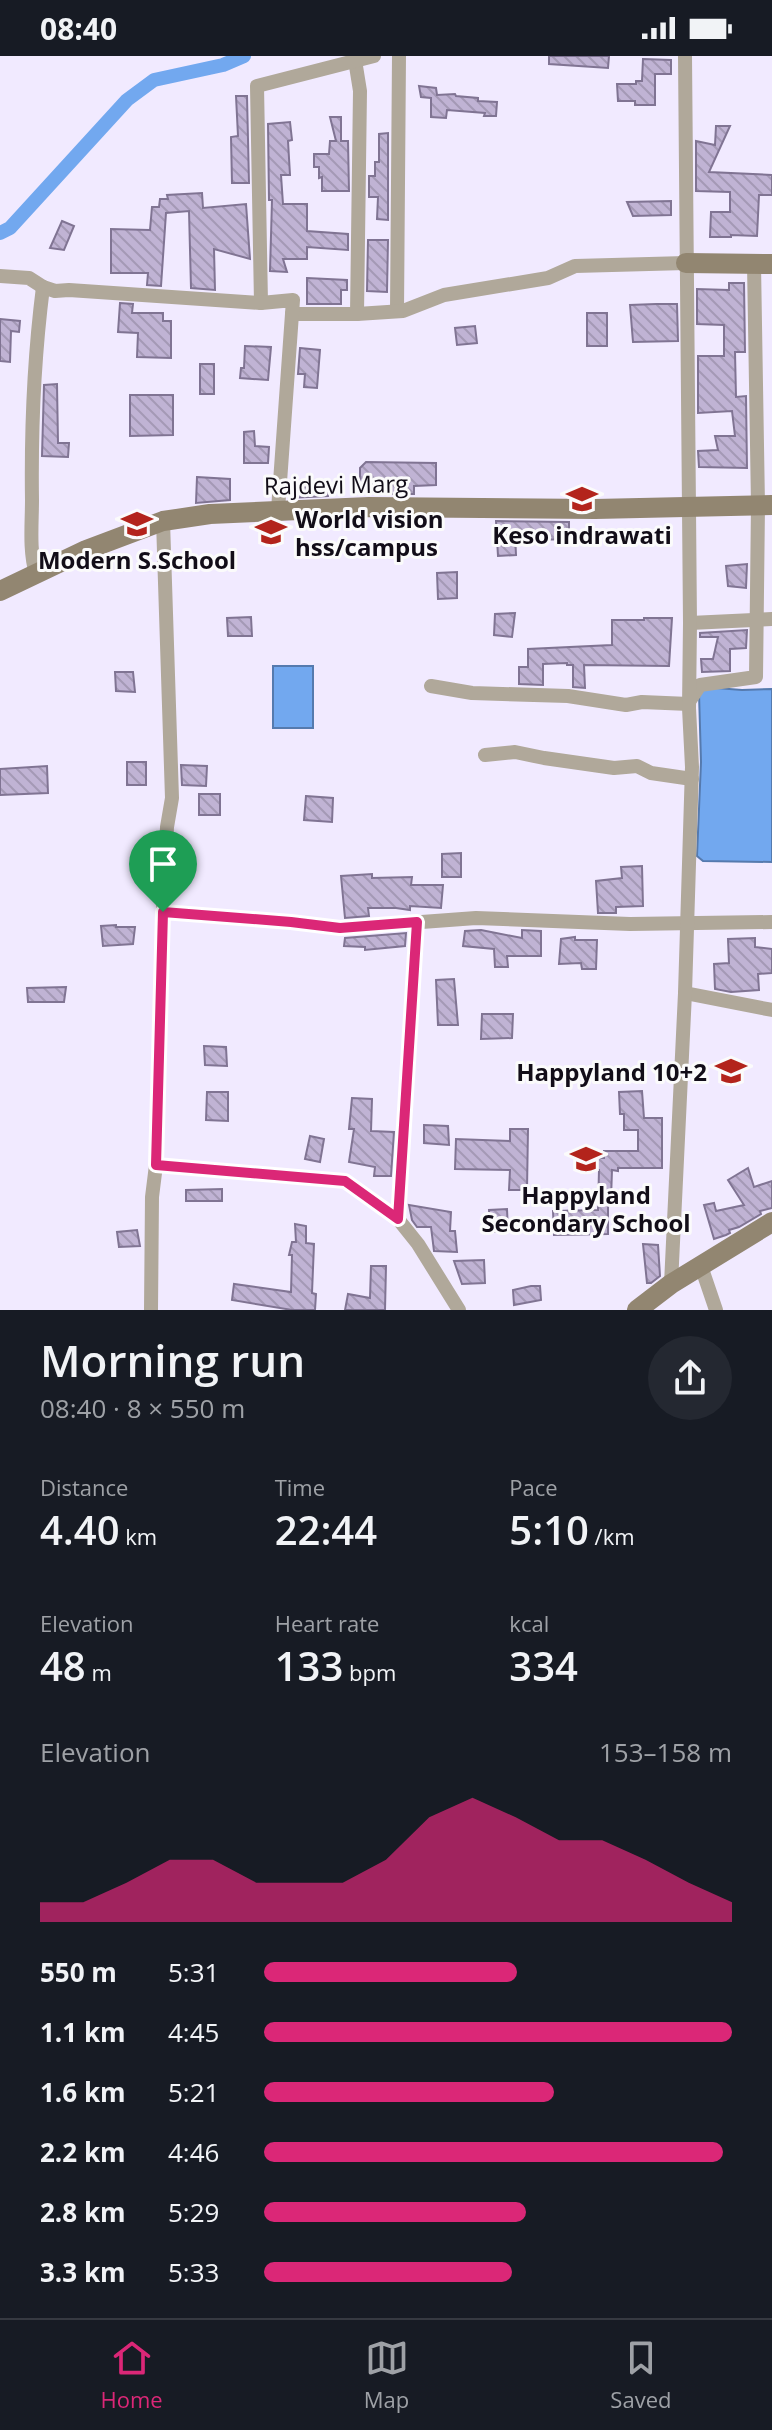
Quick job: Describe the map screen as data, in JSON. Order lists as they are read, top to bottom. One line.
{"streets":{"main road":["Rajdevi Marg"]},"places":{"school or university":["Keso indrawati","Modern S.School","World vision hss/campus","Happyland 10+2","Happyland Secondary School"]},"page":{"status":"08:40","heading":["Morning run","08:40 · 8 × 550 m"],"stats":[["Distance","4.40 km"],["Time","22:44"],["Pace","5:10 /km"],["Elevation","48 m"],["Heart rate","133 bpm"],["kcal","334"]],"chart":["Elevation","153–158 m"],"list":[{"name":"550 m","note":"5:31"},{"name":"1.1 km","note":"4:45"},{"name":"1.6 km","note":"5:21"},{"name":"2.2 km","note":"4:46"},{"name":"2.8 km","note":"5:29"},{"name":"3.3 km","note":"5:33"}],"tabs":["Home","Map","Saved"]}}
